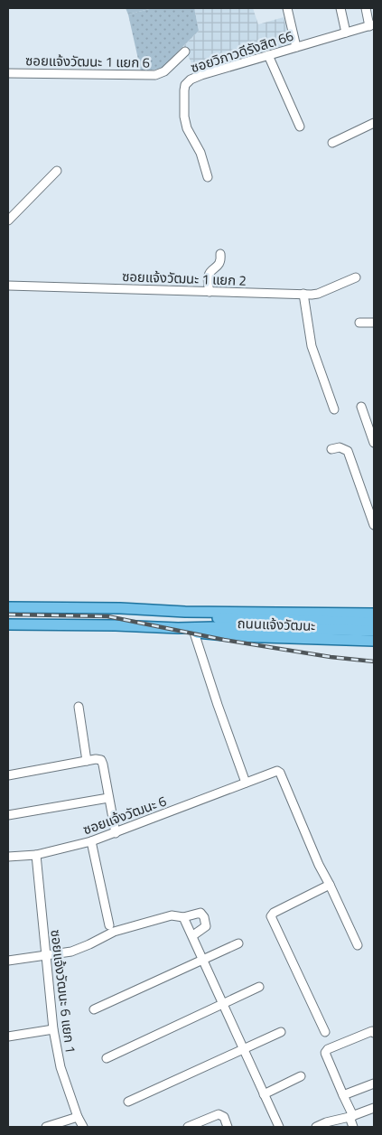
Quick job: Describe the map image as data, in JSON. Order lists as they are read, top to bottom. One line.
{"streets":{"main road":["ถนนแจ้งวัฒนะ"],"street":["ซอยวิภาวดีรังสิต 66","ซอยแจ้งวัฒนะ 1 แยก 6","ซอยแจ้งวัฒนะ 1 แยก 2","ซอยแจ้งวัฒนะ 6","ซอยแจ้งวัฒนะ 6 แยก 1"]},"crossings":[["ซอยแจ้งวัฒนะ 6","ซอยแจ้งวัฒนะ 6 แยก 1"]]}
